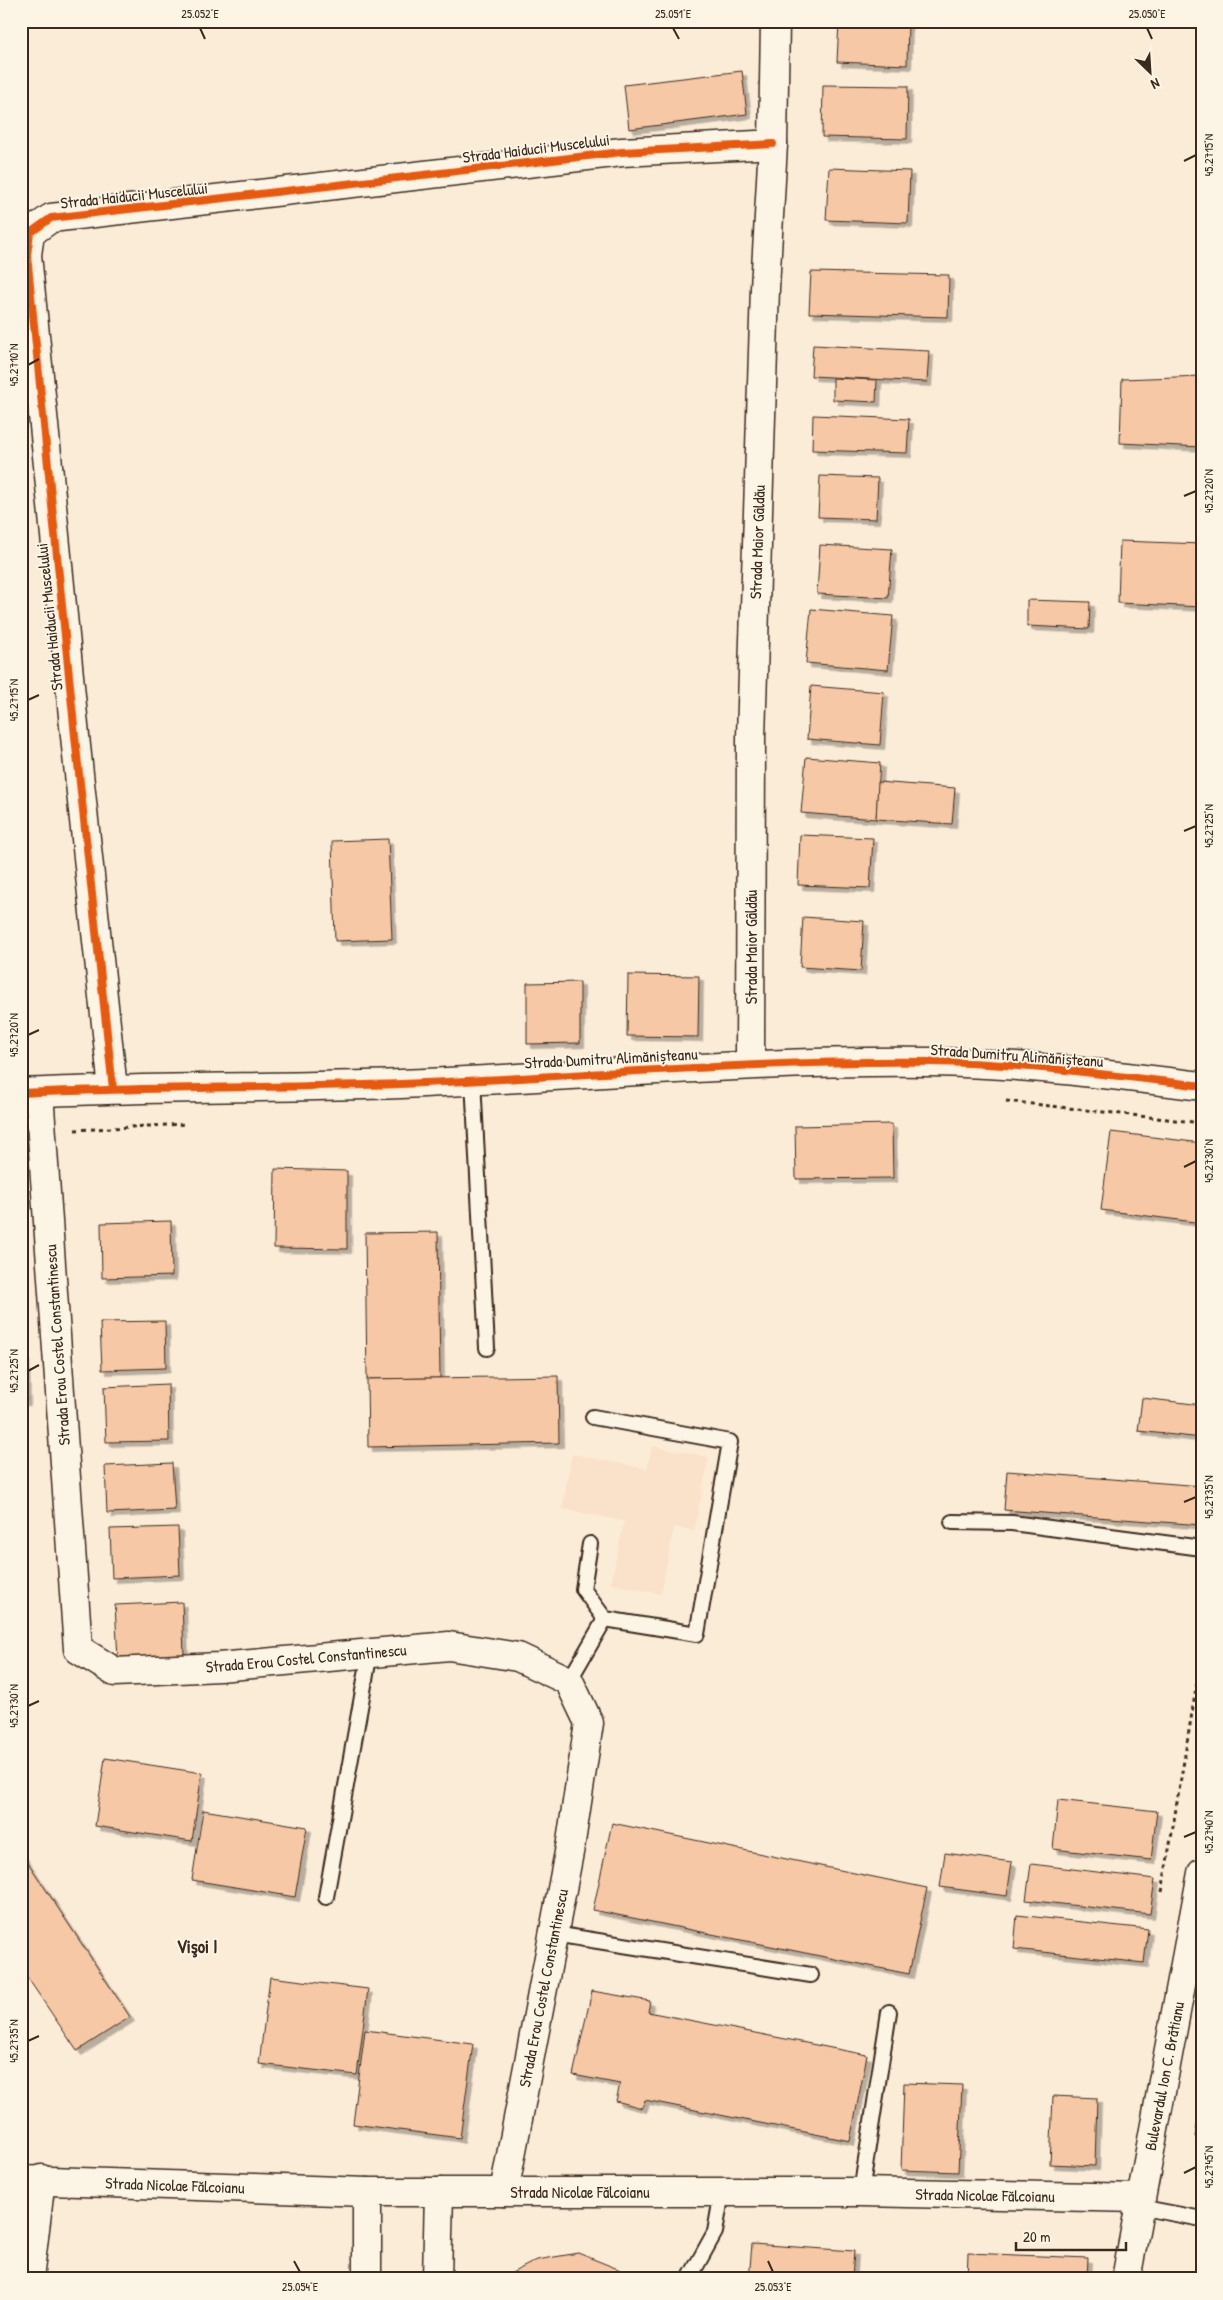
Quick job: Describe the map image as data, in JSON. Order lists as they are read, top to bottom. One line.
{"streets":{"main road":["Strada Haiducii Muscelului","Strada Maior Gâldău","Strada Dumitru Alimănișteanu","Strada Erou Costel Constantinescu","Bulevardul Ion C. Brătianu","Strada Nicolae Fălcoianu"]},"crossings":[["Strada Haiducii Muscelului","Strada Maior Gâldău"],["Strada Haiducii Muscelului","Strada Dumitru Alimănișteanu"],["Strada Maior Gâldău","Strada Dumitru Alimănișteanu"],["Strada Dumitru Alimănișteanu","Strada Erou Costel Constantinescu"],["Strada Erou Costel Constantinescu","Strada Nicolae Fălcoianu"],["Bulevardul Ion C. Brătianu","Strada Nicolae Fălcoianu"]],"districts":["Vişoi I"],"scale_bar":"20 m","north":"bottom right","coordinates":["25.052°E","25.051°E","25.050°E","45.2715°N","45.2710°N","45.2720°N","45.2725°N","45.2730°N","45.2735°N","45.2740°N","45.2745°N","25.054°E","25.053°E"]}
